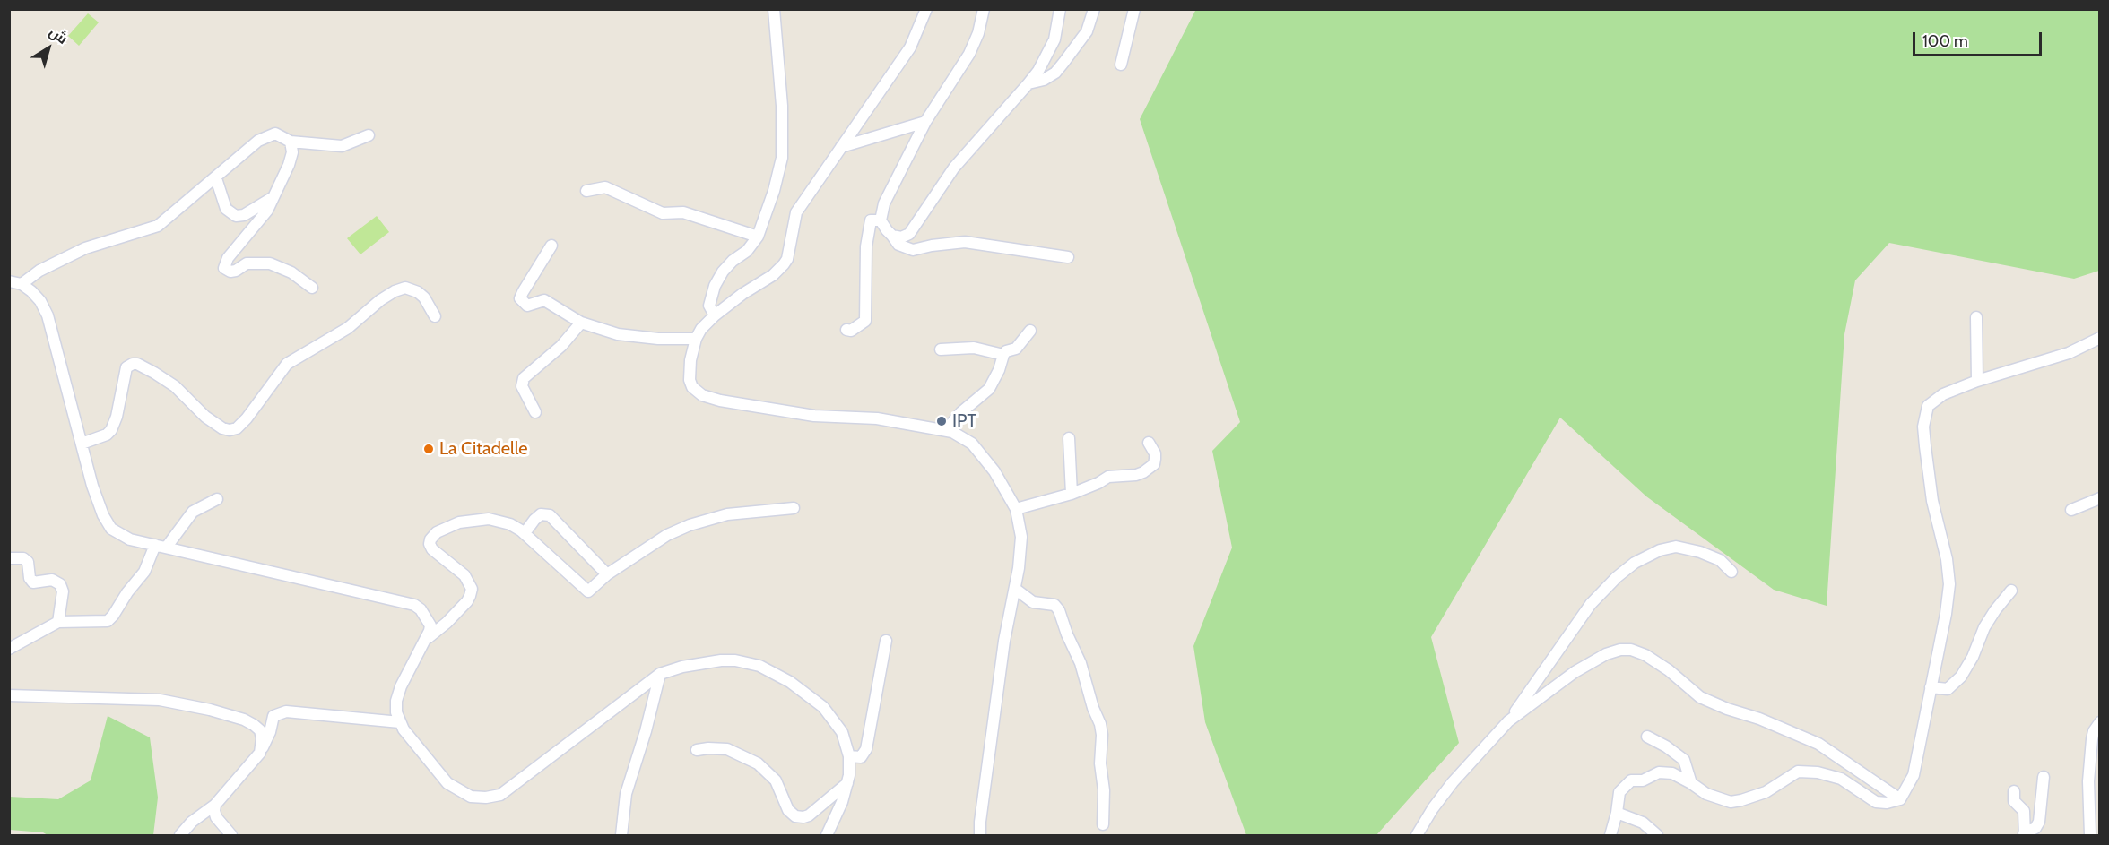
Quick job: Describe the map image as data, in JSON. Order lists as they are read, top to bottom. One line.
{"places":["IPT","La Citadelle"],"scale_bar":"100 m","north":"top right"}
